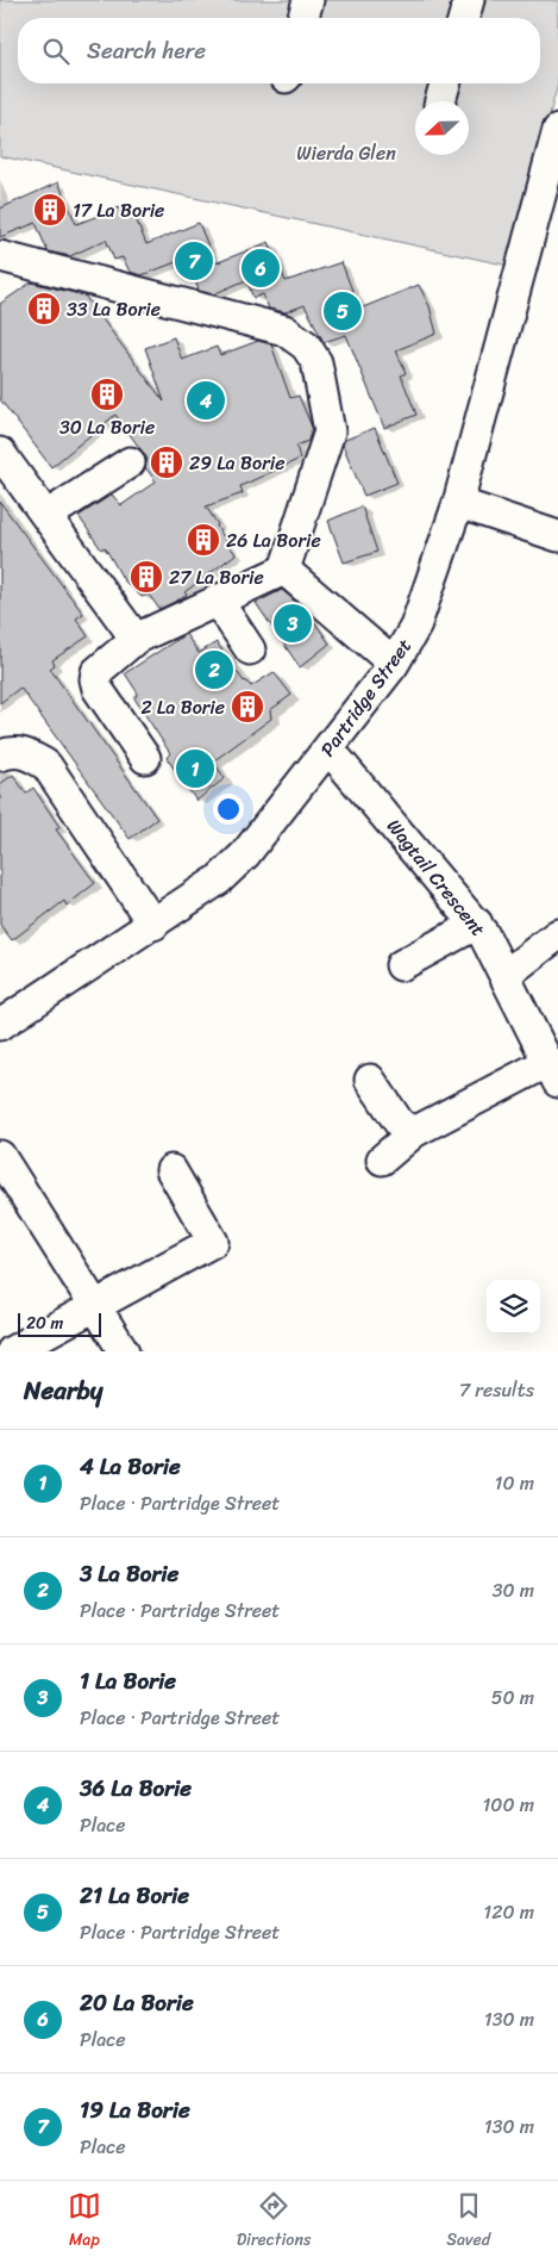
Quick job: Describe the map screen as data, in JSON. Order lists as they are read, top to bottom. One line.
{"streets":{"street":["Partridge Street","Wagtail Crescent"]},"crossings":[["Partridge Street","Wagtail Crescent"]],"parks":["Wierda Glen"],"places":{"building":["17 La Borie","33 La Borie","30 La Borie","29 La Borie","26 La Borie","27 La Borie","2 La Borie"]},"scale_bar":"20 m","north":"left","page":{"search":"Search here","pins":["7","6","5","4","3","2","1"],"scale":"20 m","heading":["Nearby","7 results"],"list":[{"mark":"1","name":"4 La Borie","note":"Place · Partridge Street","value":"10 m"},{"mark":"2","name":"3 La Borie","note":"Place · Partridge Street","value":"30 m"},{"mark":"3","name":"1 La Borie","note":"Place · Partridge Street","value":"50 m"},{"mark":"4","name":"36 La Borie","note":"Place","value":"100 m"},{"mark":"5","name":"21 La Borie","note":"Place · Partridge Street","value":"120 m"},{"mark":"6","name":"20 La Borie","note":"Place","value":"130 m"},{"mark":"7","name":"19 La Borie","note":"Place","value":"130 m"}],"nav":["Map","Directions","Saved"]}}
